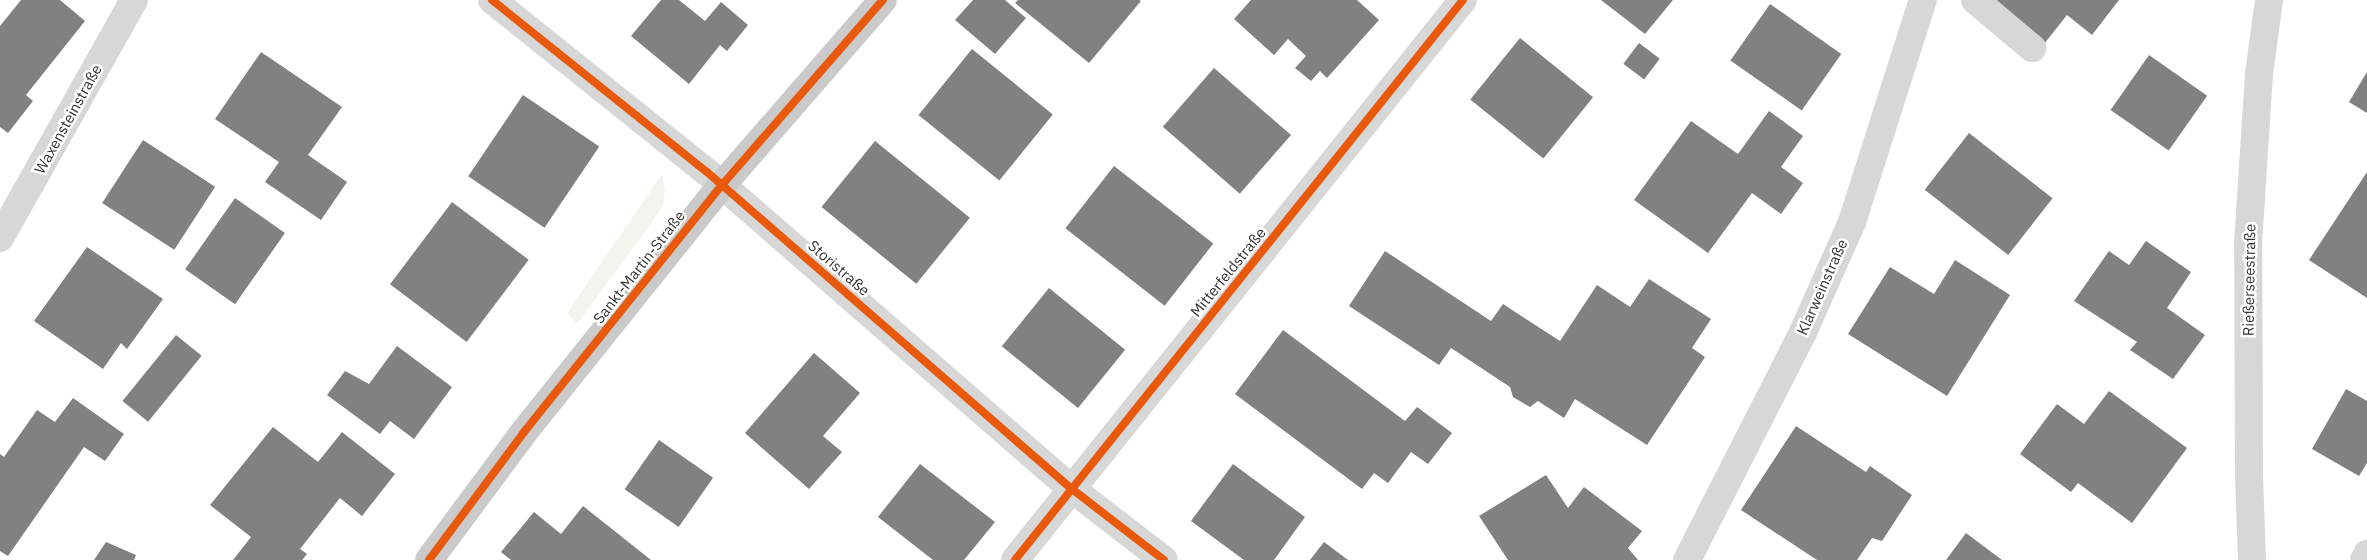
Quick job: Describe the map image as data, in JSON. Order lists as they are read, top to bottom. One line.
{"streets":{"main road":["Sankt-Martin-Straße"],"street":["Waxensteinstraße","Storistraße","Mitterfeldstraße","Rießerseestraße","Klarweinstraße"]},"crossings":[["Sankt-Martin-Straße","Storistraße"],["Storistraße","Mitterfeldstraße"]]}
